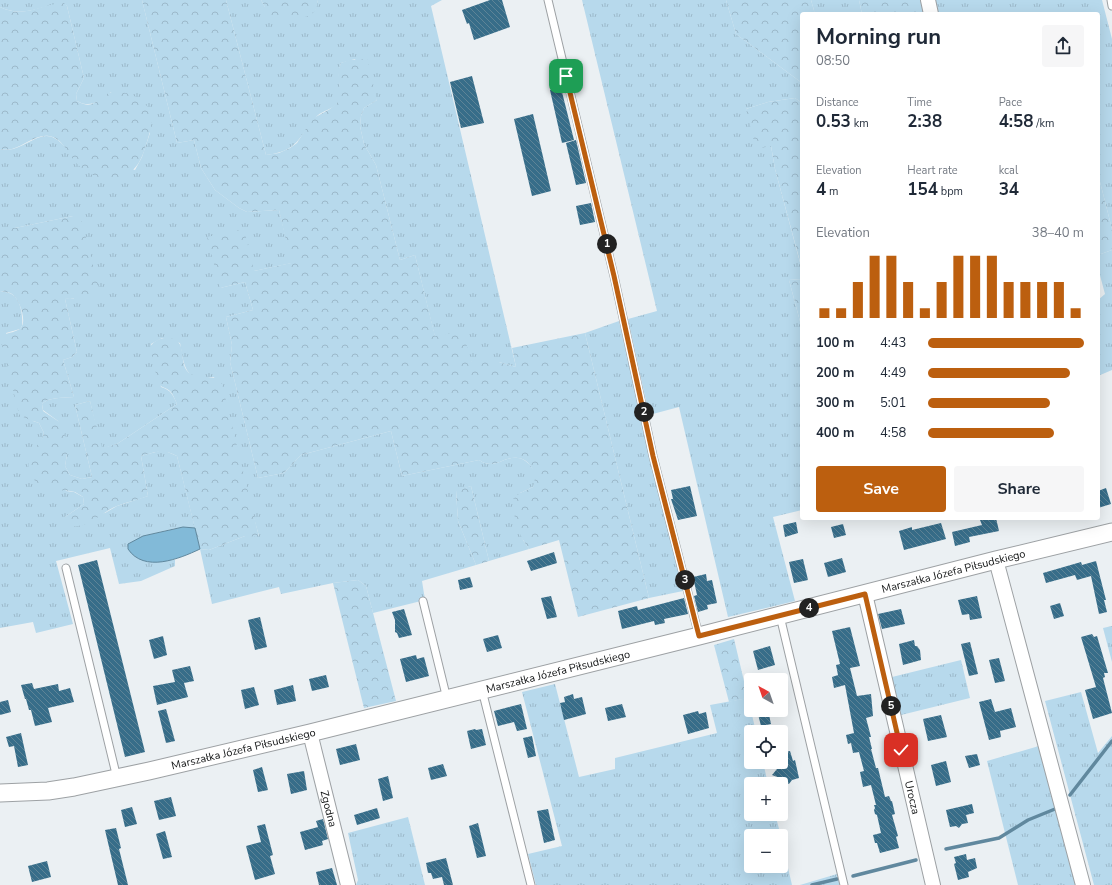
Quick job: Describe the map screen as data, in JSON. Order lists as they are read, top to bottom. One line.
{"streets":{"street":["Marszałka Józefa Piłsudskiego","Urocza","Zgodna"]},"crossings":[["Marszałka Józefa Piłsudskiego","Urocza"],["Marszałka Józefa Piłsudskiego","Zgodna"]],"north":"top left","page":{"heading":["Morning run","08:50"],"stats":[["Distance","0.53 km"],["Time","2:38"],["Pace","4:58 /km"],["Elevation","4 m"],["Heart rate","154 bpm"],["kcal","34"]],"chart":["Elevation","38–40 m"],"pins":["1","2","3","4","5"],"list":[{"name":"100 m","note":"4:43"},{"name":"200 m","note":"4:49"},{"name":"300 m","note":"5:01"},{"name":"400 m","note":"4:58"}],"buttons":["Save","Share"],"map_buttons":["+","−"]}}
